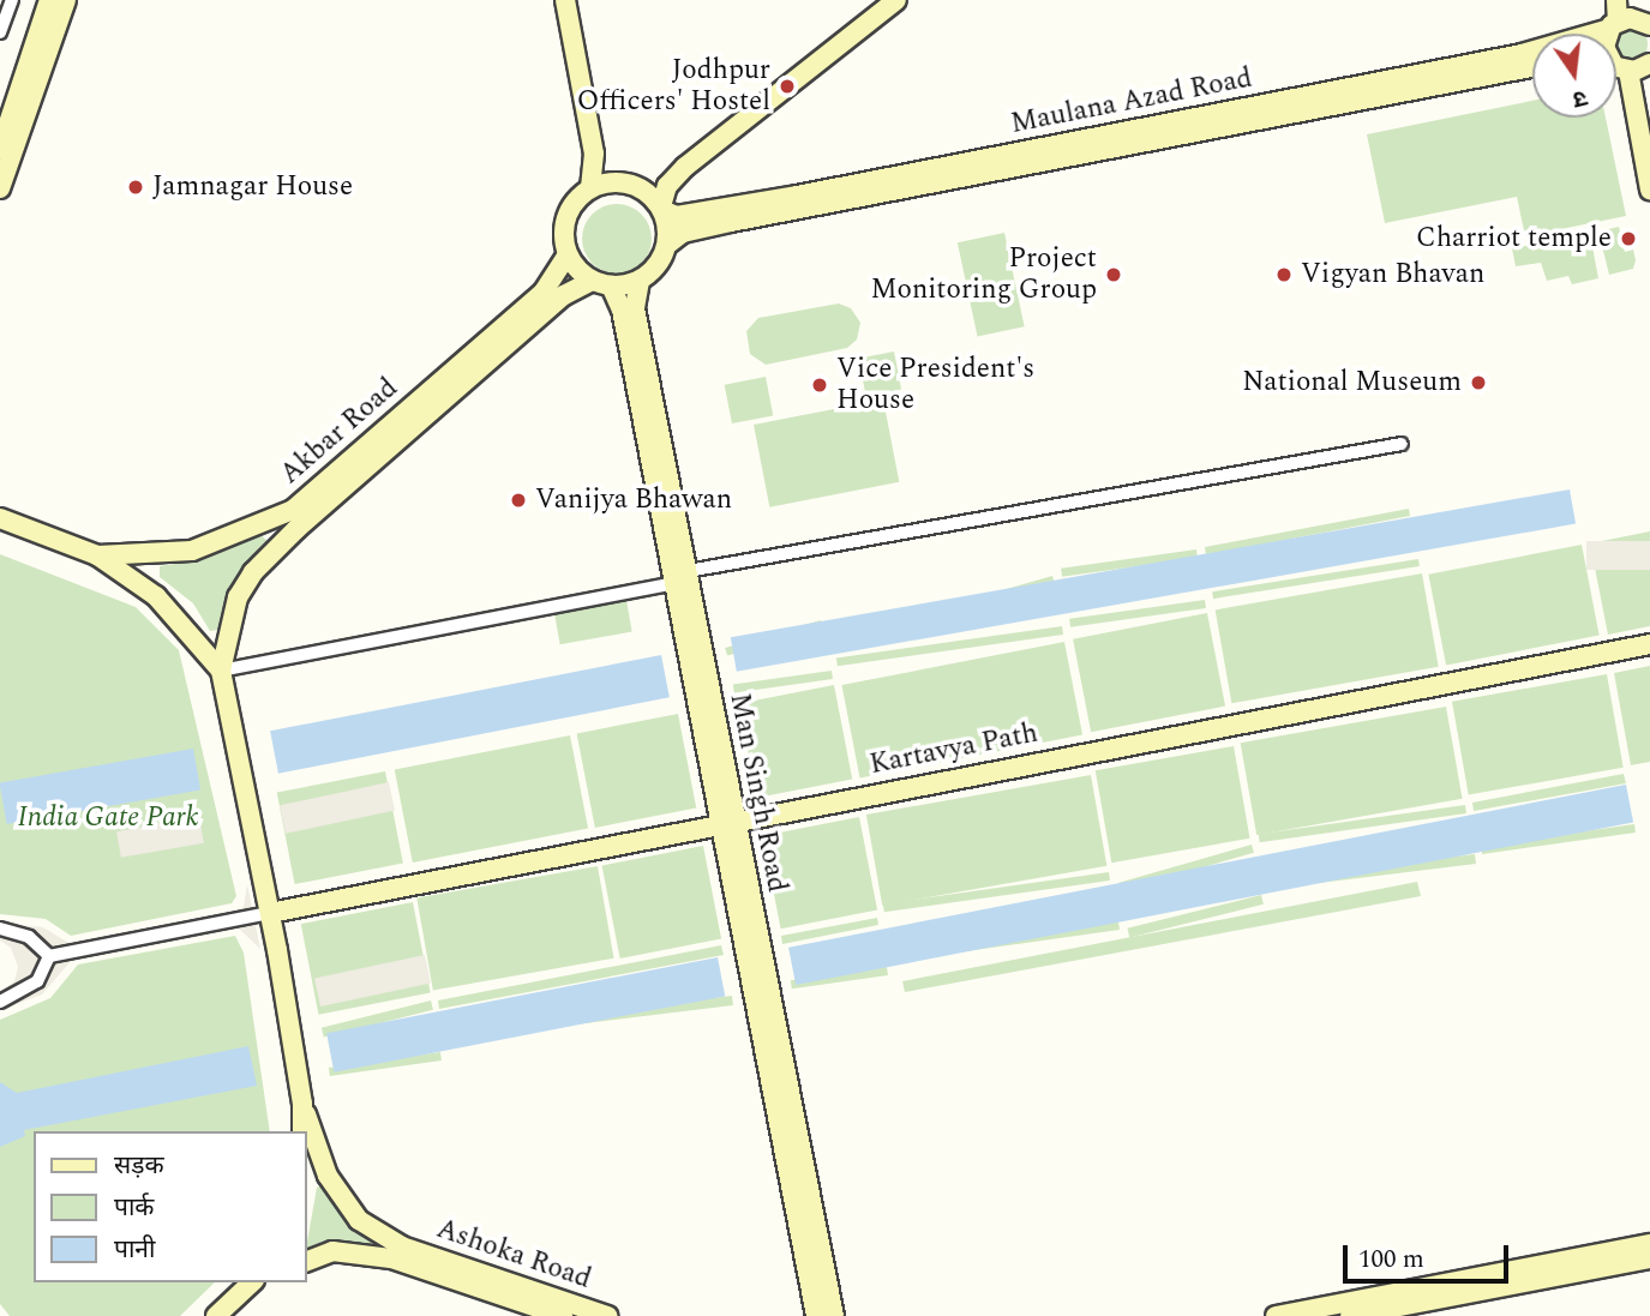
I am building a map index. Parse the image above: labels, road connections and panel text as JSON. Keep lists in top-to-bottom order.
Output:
{
  "streets": {
    "main road": [
      "Maulana Azad Road",
      "Akbar Road",
      "Kartavya Path",
      "Man Singh Road",
      "Ashoka Road"
    ]
  },
  "crossings": [
    ["Maulana Azad Road", "Akbar Road"],
    ["Maulana Azad Road", "Man Singh Road"],
    ["Akbar Road", "Man Singh Road"],
    ["Kartavya Path", "Man Singh Road"]
  ],
  "parks": ["India Gate Park"],
  "places": [
    "Jodhpur Officers' Hostel",
    "Jamnagar House",
    "Charriot temple",
    "Project Monitoring Group",
    "Vigyan Bhavan",
    "National Museum",
    "Vice President's House",
    "Vanijya Bhawan"
  ],
  "legend": ["सड़क", "पार्क", "पानी"],
  "scale_bar": "100 m",
  "north": "bottom"
}
